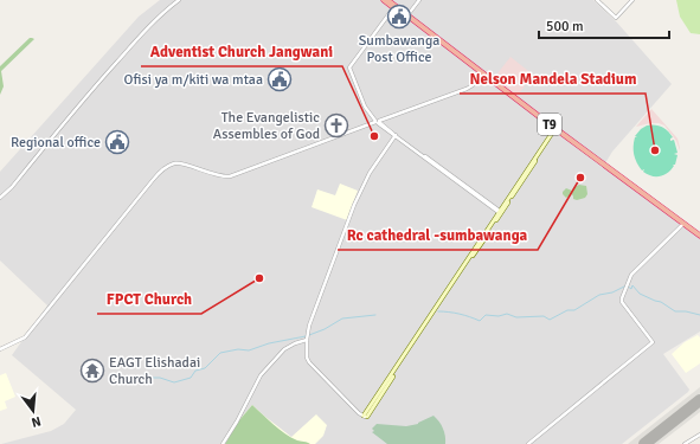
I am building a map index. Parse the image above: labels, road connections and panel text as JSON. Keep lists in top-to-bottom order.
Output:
{
  "streets": {
    "highway": ["T9"]
  },
  "places": {
    "public building": ["Sumbawanga Post Office", "Ofisi ya m/kiti wa mtaa", "Regional office"],
    "church": ["The Evangelistic Assembles of God"],
    "other": [
      "Adventist Church Jangwani",
      "Nelson Mandela Stadium",
      "Rc cathedral -sumbawanga",
      "FPCT Church"
    ],
    "temple": ["EAGT Elishadai Church"]
  },
  "scale_bar": "500 m",
  "north": "bottom"
}
